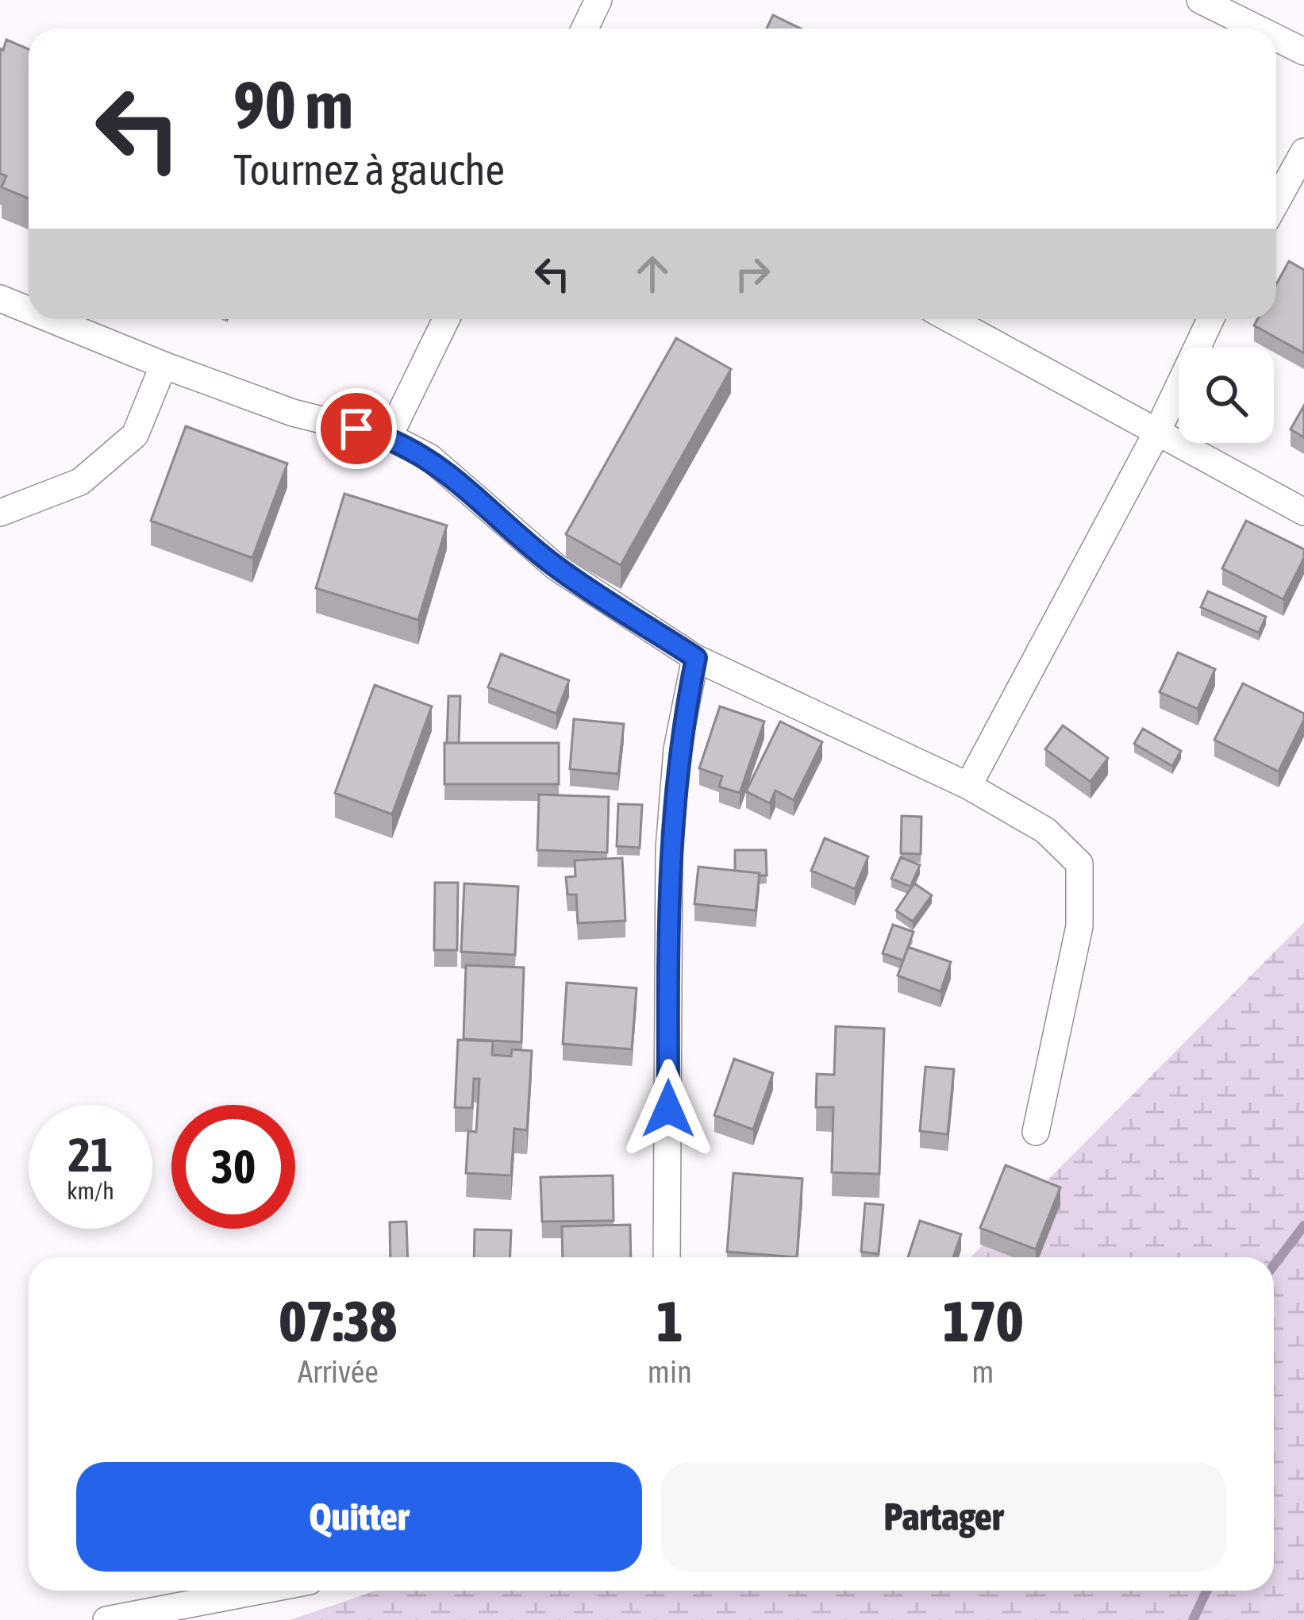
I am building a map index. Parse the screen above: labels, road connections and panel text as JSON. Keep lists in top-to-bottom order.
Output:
{
  "page": {
    "turn": ["90 m", "Tournez à gauche"],
    "speed": "21 km/h",
    "limit": "30",
    "eta": [
      "07:38",
      "Arrivée",
      "1",
      "min",
      "170",
      "m"
    ],
    "buttons": ["Quitter", "Partager"]
  }
}
